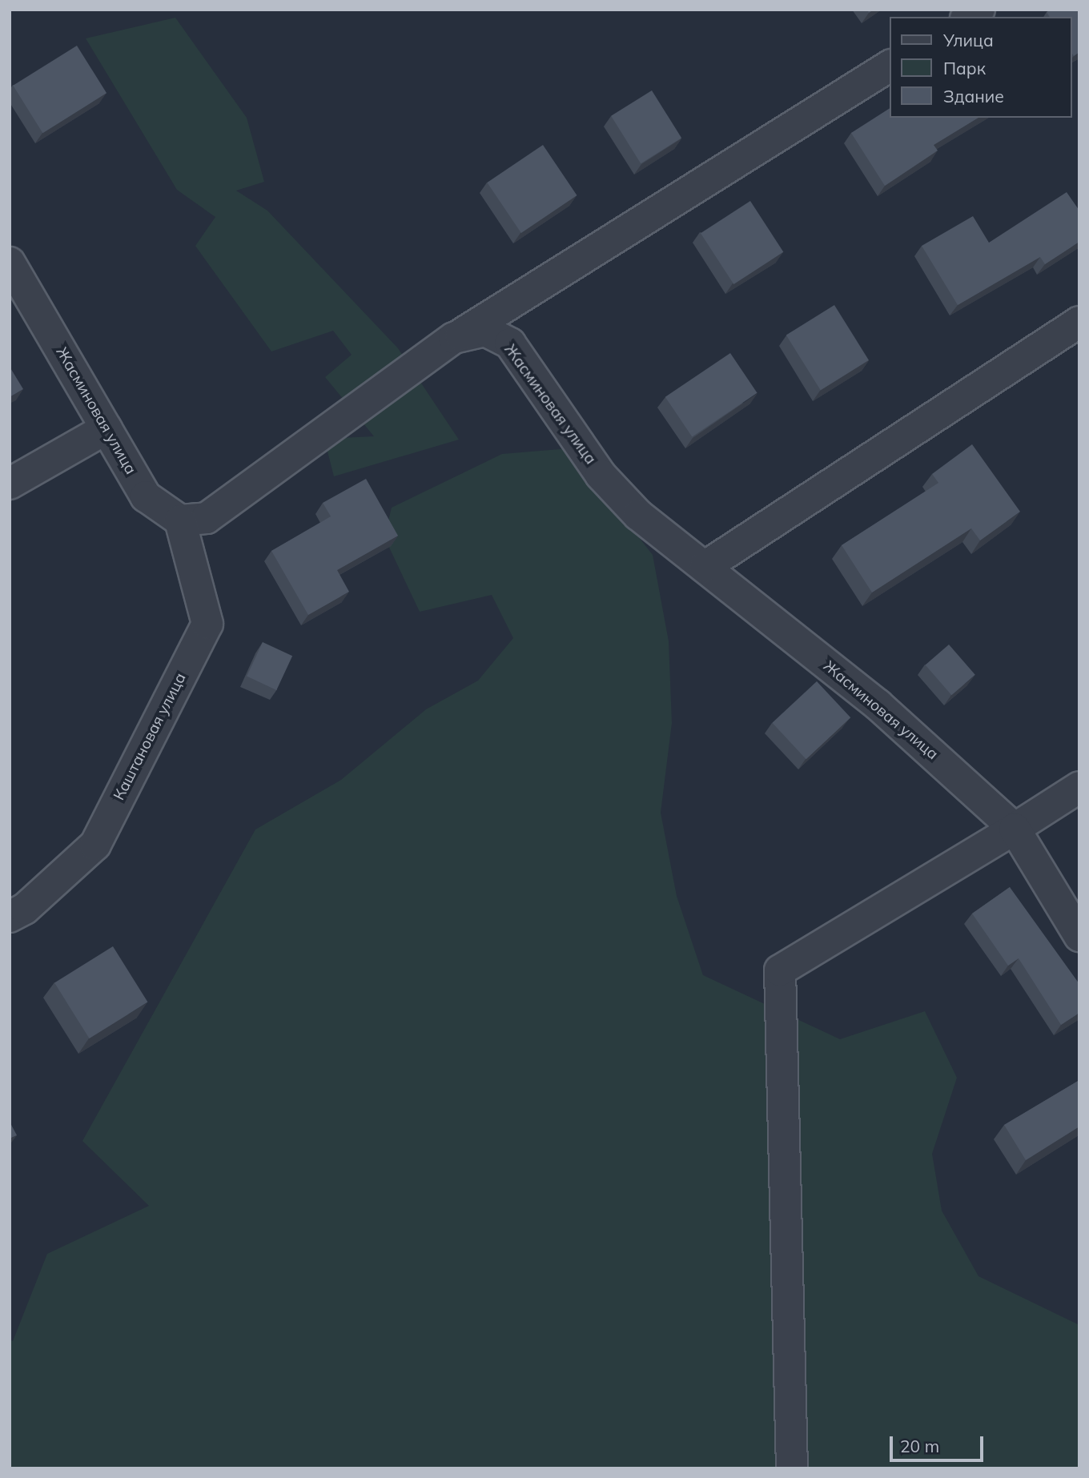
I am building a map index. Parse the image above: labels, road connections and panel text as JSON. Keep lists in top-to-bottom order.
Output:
{
  "streets": {
    "street": ["Жасминовая улица", "Каштановая улица"]
  },
  "crossings": [
    ["Жасминовая улица", "Каштановая улица"]
  ],
  "legend": ["Улица", "Парк", "Здание"],
  "scale_bar": "20 m"
}
